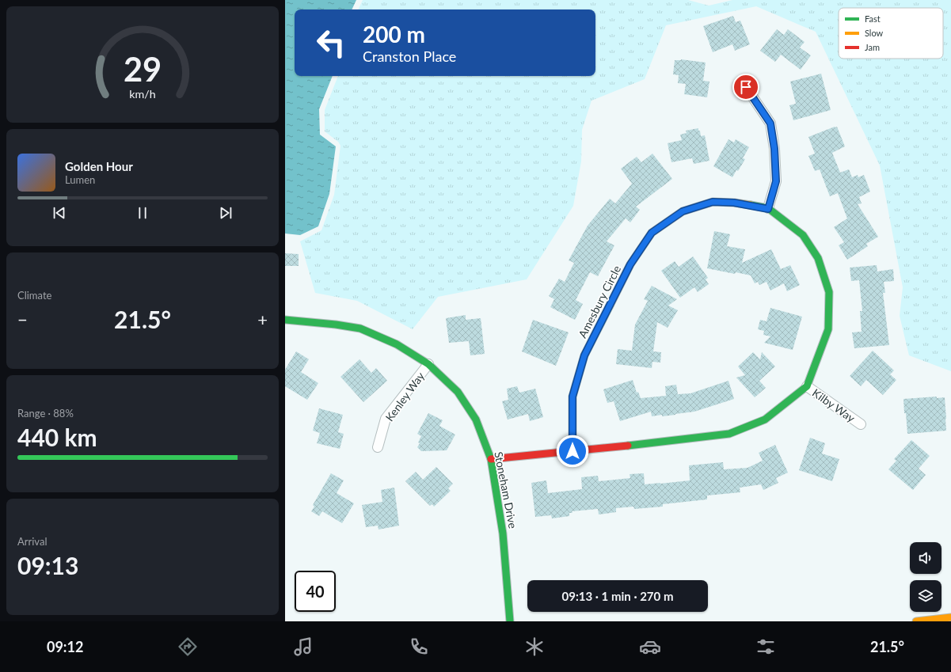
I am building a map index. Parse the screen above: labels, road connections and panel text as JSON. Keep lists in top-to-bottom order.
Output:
{
  "streets": {
    "street": [
      "Amesbury Circle",
      "Kenley Way",
      "Kilby Way",
      "Stoneham Drive"
    ]
  },
  "crossings": [
    ["Amesbury Circle", "Kilby Way"],
    ["Kenley Way", "Stoneham Drive"]
  ],
  "legend": ["Fast", "Slow", "Jam"],
  "page": {
    "turn": ["200 m", "Cranston Place"],
    "song": ["Golden Hour", "Lumen"],
    "tile": [
      "Climate",
      ["Range · 88%", "440 km"],
      ["Arrival", "09:13"]
    ],
    "heat": ["−", "21.5°", "+"],
    "limit": "40",
    "trip": "09:13 · 1 min · 270 m",
    "tabs": ["09:12", "21.5°"],
    "gauge": ["29", "km/h"]
  }
}
